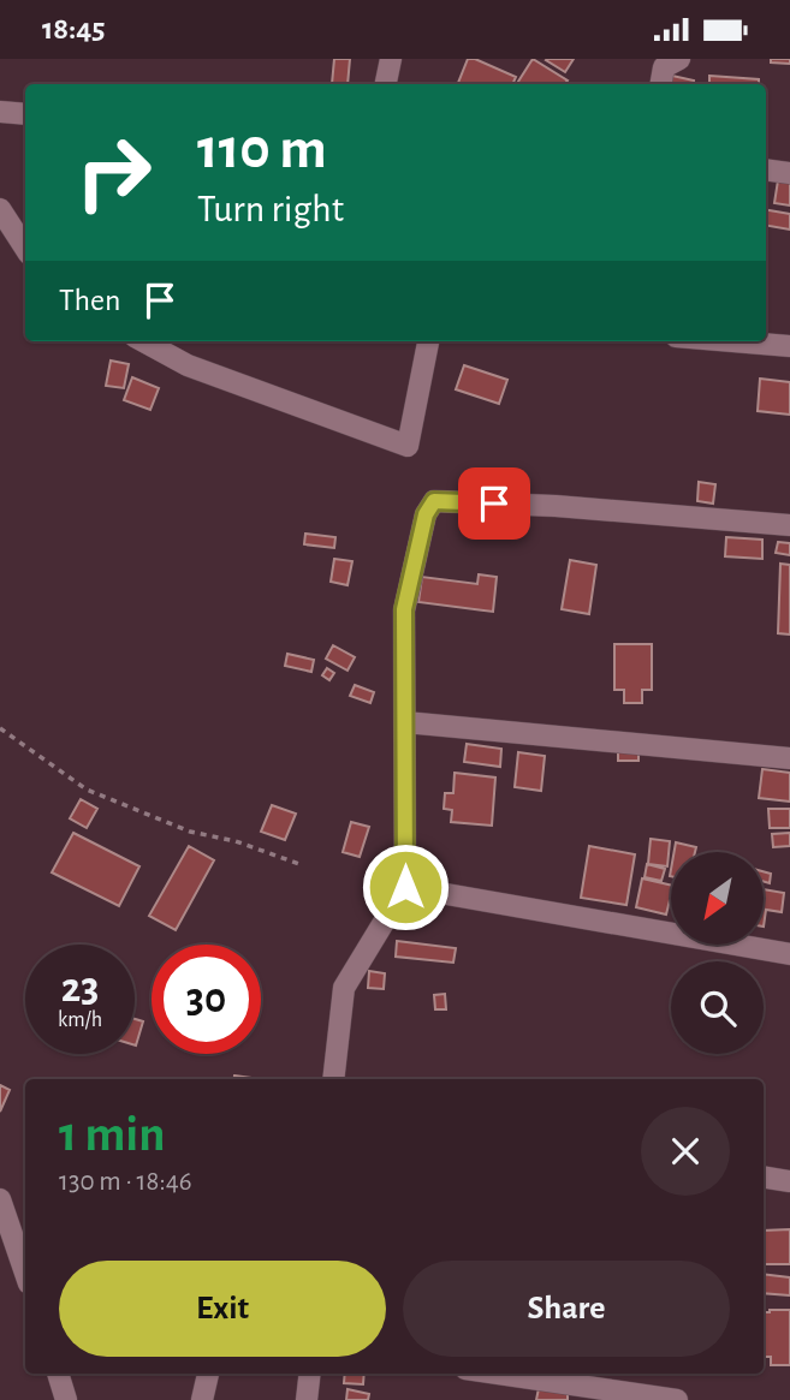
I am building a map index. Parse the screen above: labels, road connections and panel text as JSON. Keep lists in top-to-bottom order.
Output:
{
  "north": "bottom left",
  "page": {
    "status": "18:45",
    "turn": ["110 m", "Turn right"],
    "then": "Then",
    "speed": "23 km/h",
    "limit": "30",
    "heading": ["1 min", "130 m · 18:46"],
    "buttons": ["Exit", "Share"]
  }
}
